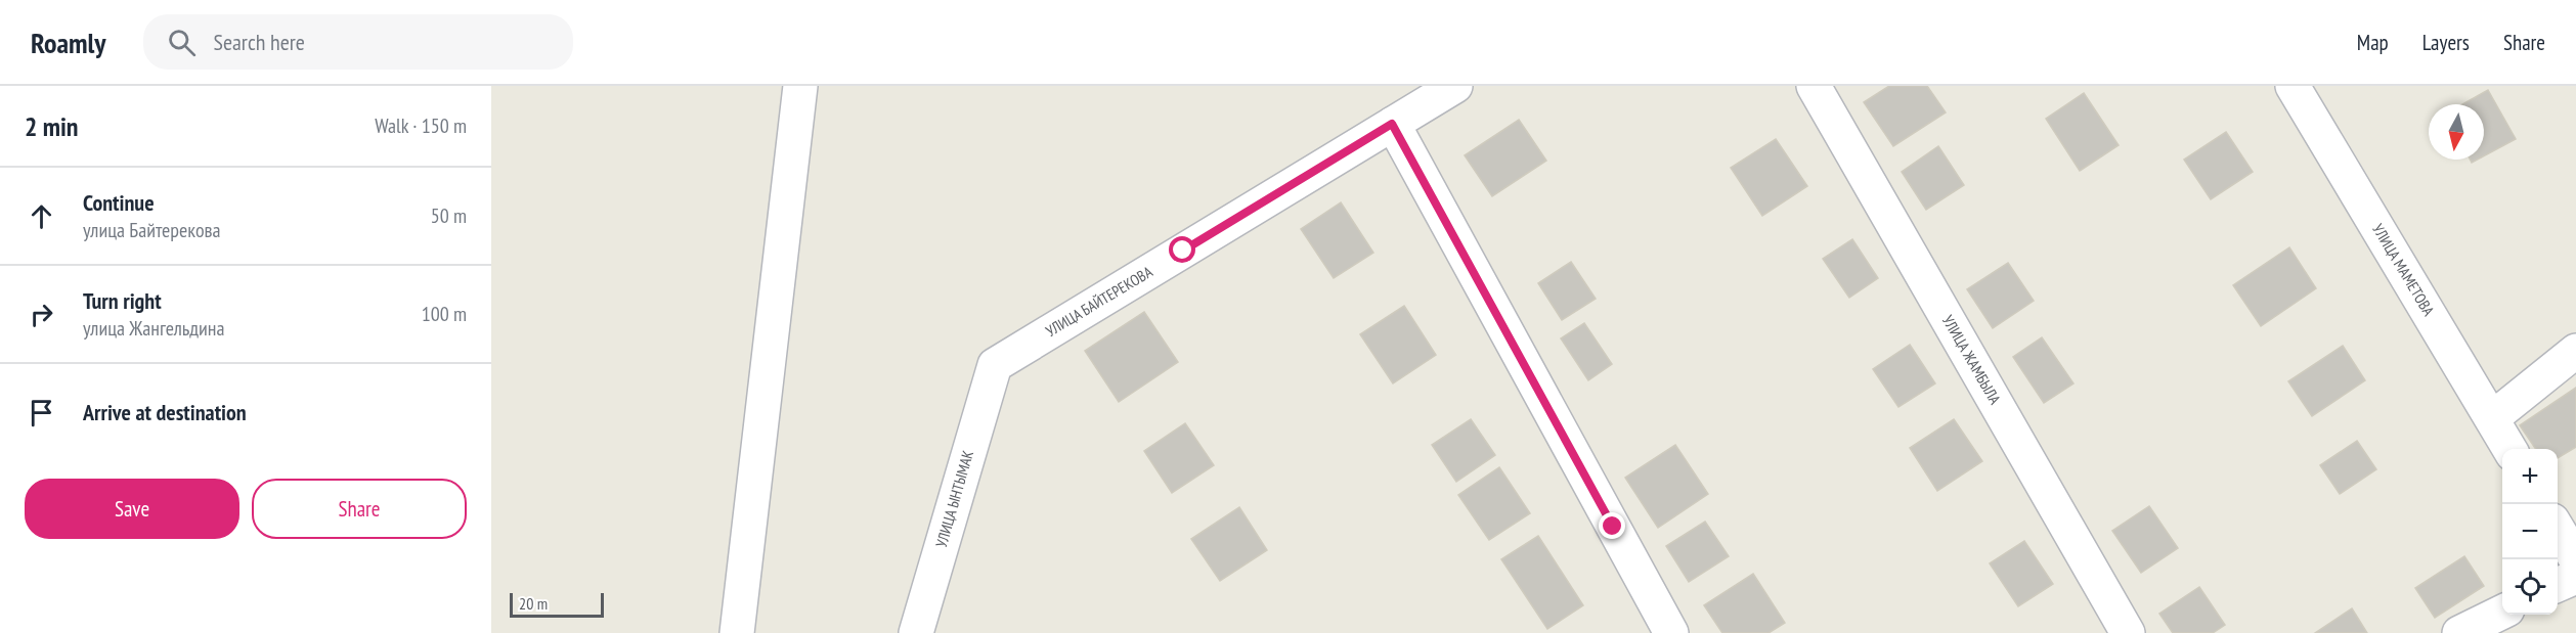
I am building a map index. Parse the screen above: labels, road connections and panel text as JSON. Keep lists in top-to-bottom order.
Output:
{
  "streets": {
    "street": [
      "УЛИЦА МАМЕТОВА",
      "УЛИЦА БАЙТЕРЕКОВА",
      "УЛИЦА ЖАМБЫЛА",
      "УЛИЦА ЫНТЫМАК"
    ]
  },
  "crossings": [
    ["УЛИЦА БАЙТЕРЕКОВА", "УЛИЦА ЫНТЫМАК"]
  ],
  "scale_bar": "20 m",
  "north": "bottom",
  "page": {
    "header": "Roamly",
    "search": "Search here",
    "nav": ["Map", "Layers", "Share"],
    "heading": ["2 min", "Walk · 150 m"],
    "list": [
      ["Continue", "улица Байтерекова", "50 m"],
      ["Turn right", "улица Жангельдина", "100 m"],
      "Arrive at destination"
    ],
    "map_buttons": ["+", "−"],
    "buttons": ["Save", "Share"],
    "scale": "20 m"
  }
}
